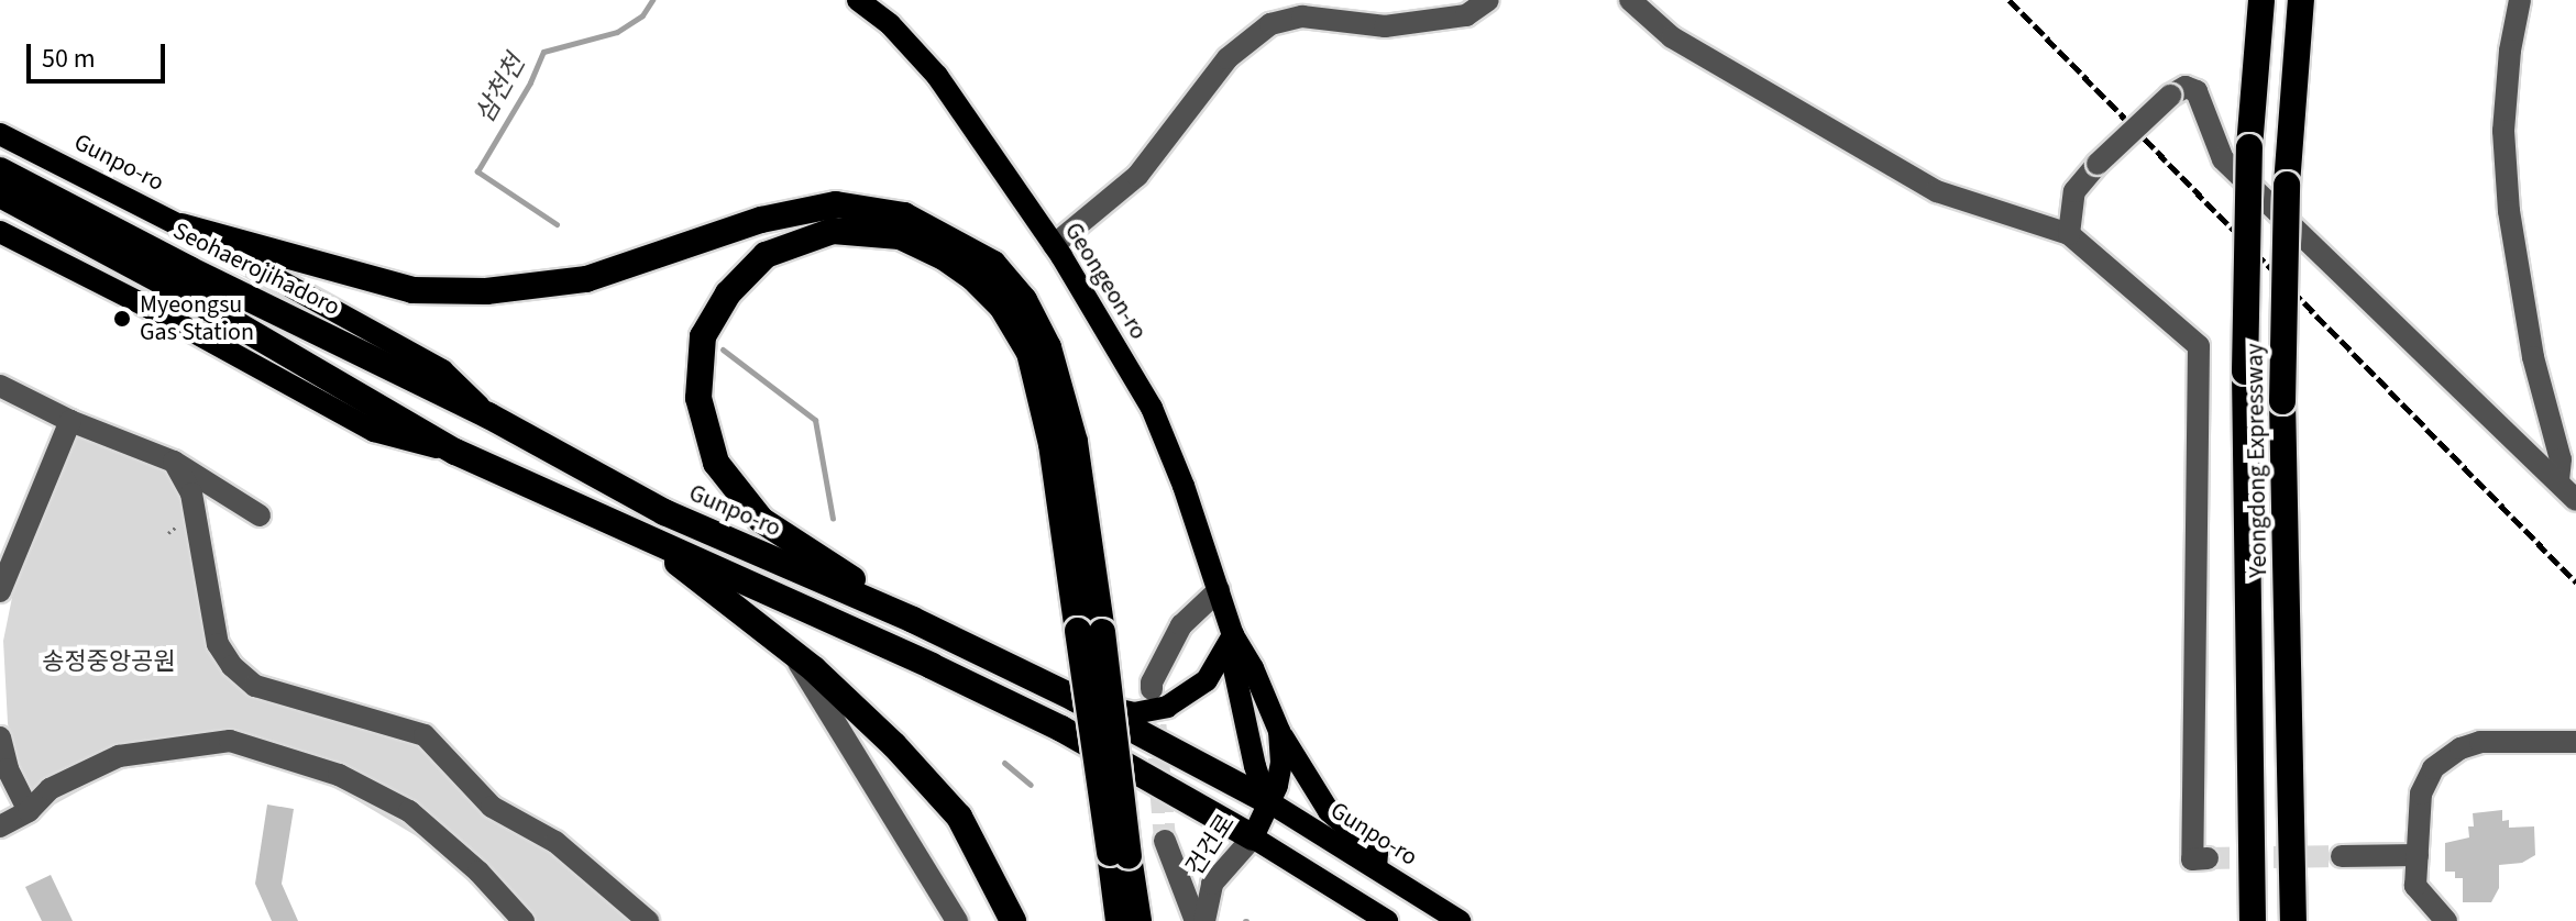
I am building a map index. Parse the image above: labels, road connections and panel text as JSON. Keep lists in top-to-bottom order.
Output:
{
  "streets": {
    "highway": ["Gunpo-ro", "Seohaerojihadoro", "Yeongdong Expressway"],
    "main road": ["Geongeon-ro", "건건로"]
  },
  "crossings": [
    ["Gunpo-ro", "Seohaerojihadoro"],
    ["Gunpo-ro", "Geongeon-ro"],
    ["Gunpo-ro", "건건로"],
    ["Geongeon-ro", "건건로"]
  ],
  "water": ["삼천천"],
  "parks": ["송정중앙공원"],
  "places": ["Myeongsu Gas Station"],
  "scale_bar": "50 m"
}
